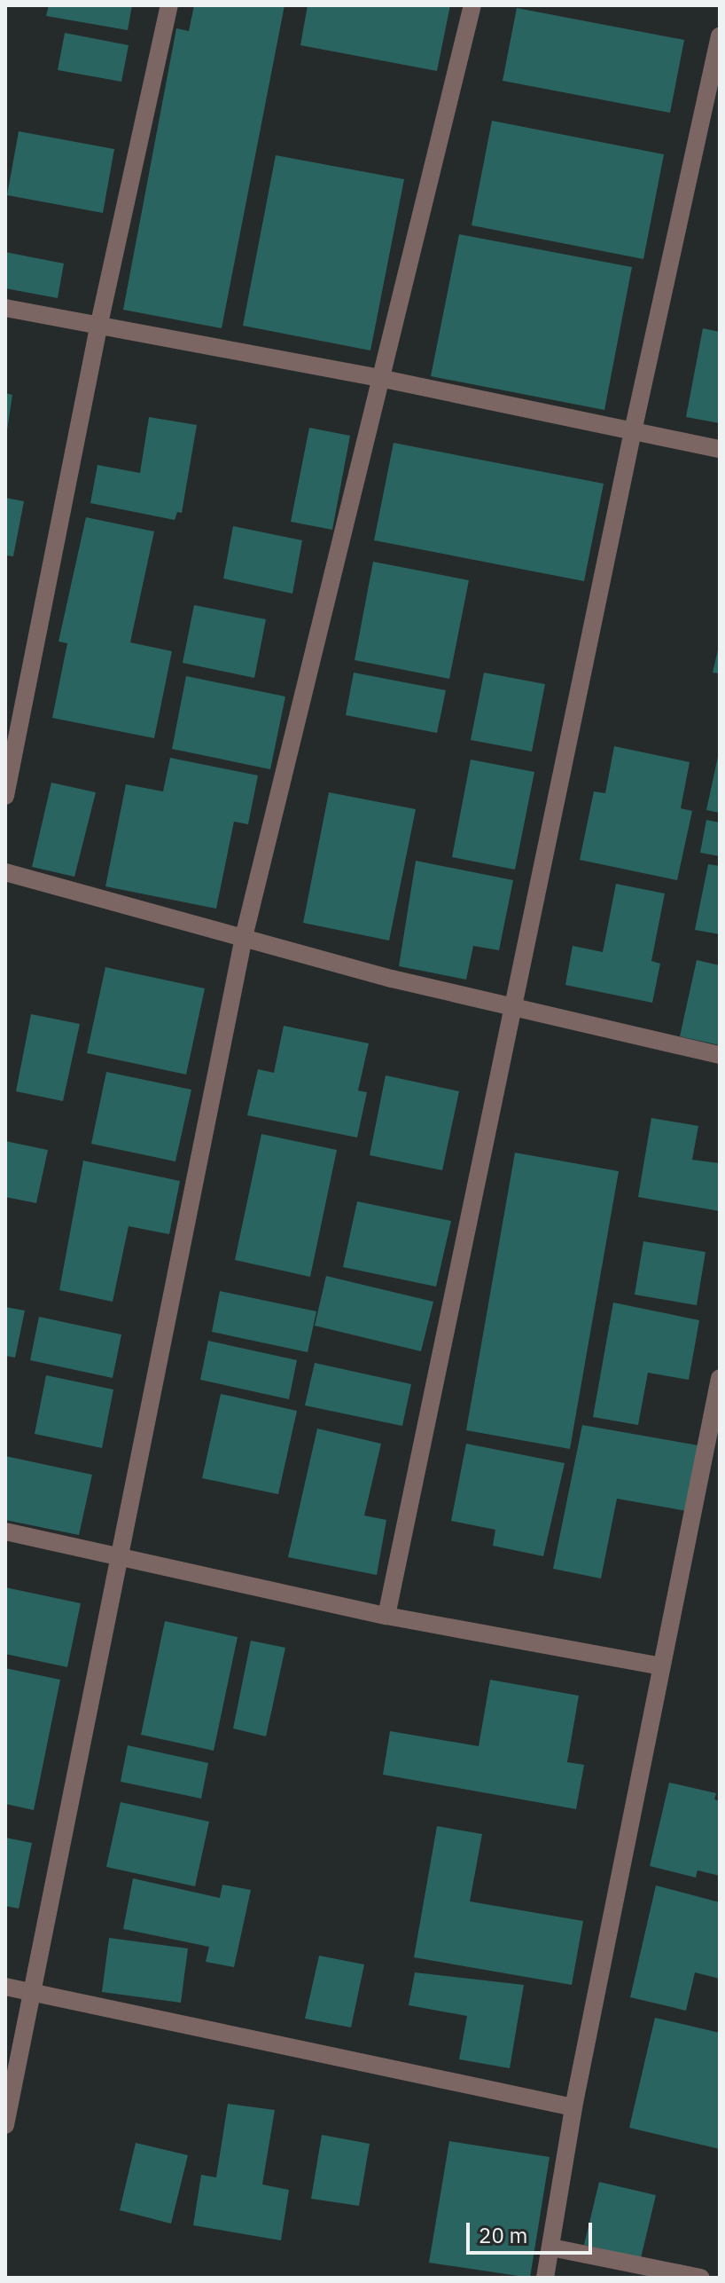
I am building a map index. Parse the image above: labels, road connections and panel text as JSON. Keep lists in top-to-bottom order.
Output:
{
  "scale_bar": "20 m"
}
